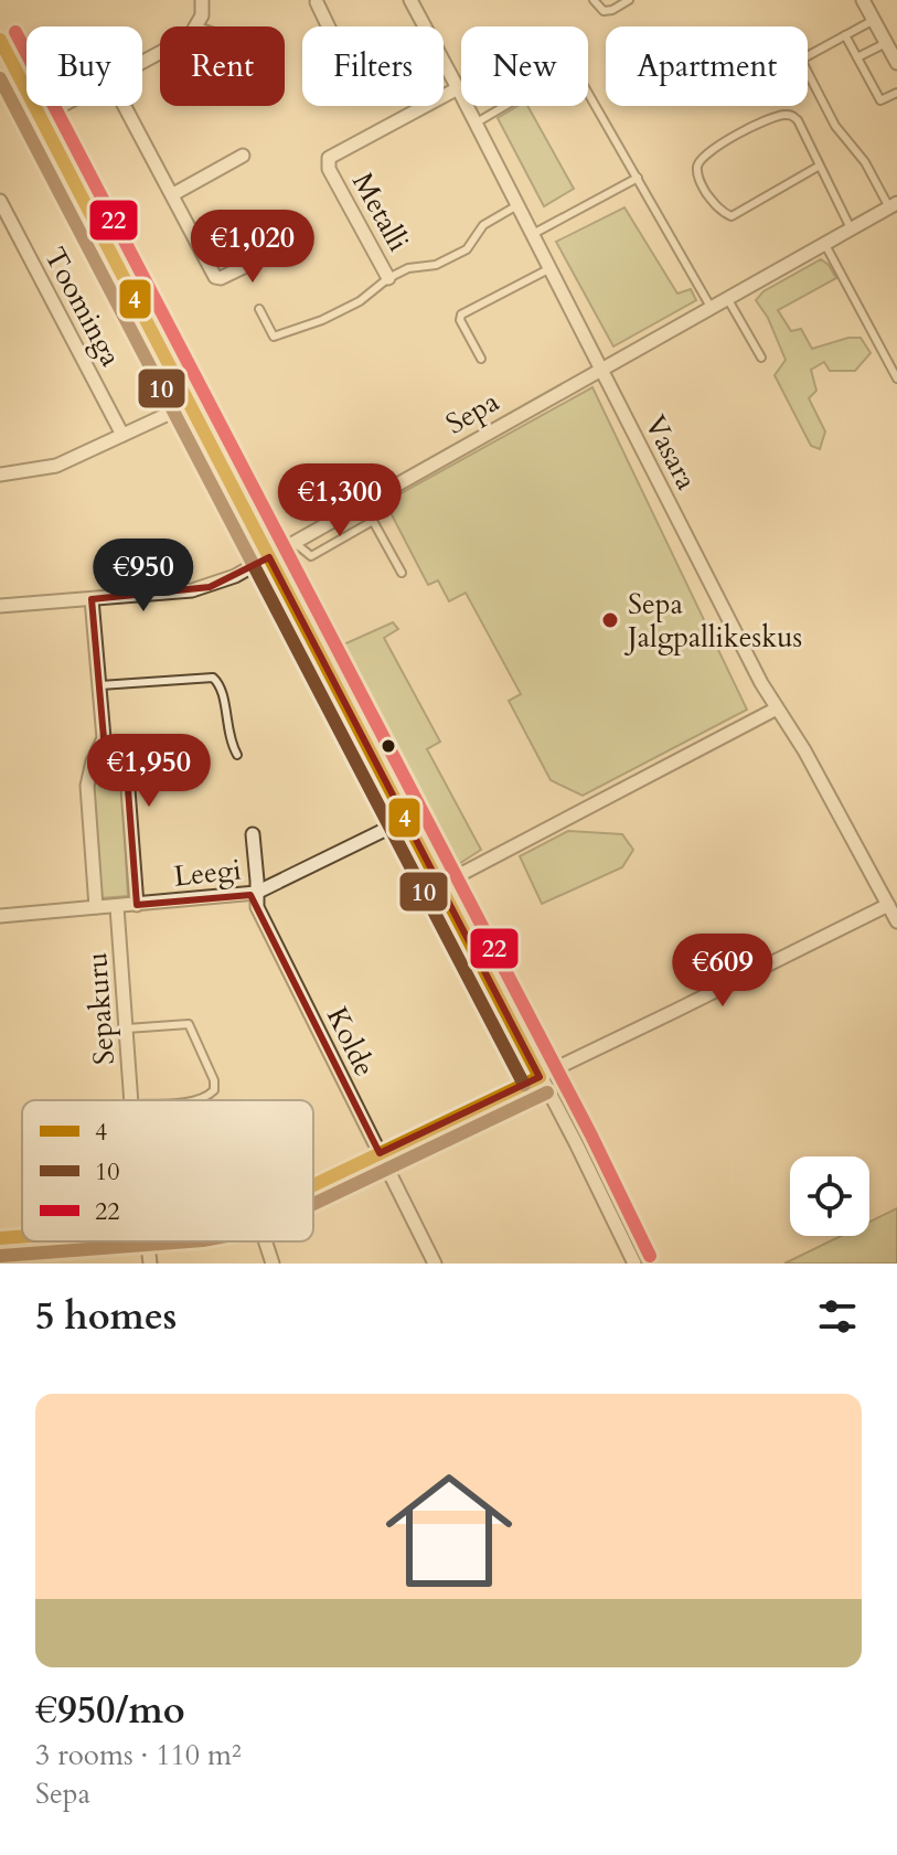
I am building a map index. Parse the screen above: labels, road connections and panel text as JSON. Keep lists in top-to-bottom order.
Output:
{
  "streets": {
    "street": [
      "Metalli",
      "Toominga",
      "Sepa",
      "Vasara",
      "Leegi",
      "Sepakuru",
      "Kolde"
    ]
  },
  "crossings": [
    ["Metalli", "Vasara"],
    ["Sepa", "Vasara"],
    ["Leegi", "Sepakuru"],
    ["Leegi", "Kolde"]
  ],
  "places": ["Sepa Jalgpallikeskus"],
  "lines": ["transit line 22", "transit line 4", "transit line 10"],
  "legend": ["4", "10", "22"],
  "page": {
    "chip": [
      "Buy",
      "Rent",
      "Filters",
      "New",
      "Apartment"
    ],
    "price": [
      "€1,020",
      "€1,300",
      "€950",
      "€1,950",
      "€609"
    ],
    "heading": "5 homes",
    "list": [
      {
        "name": "€950/mo",
        "note": "3 rooms · 110 m² · Sepa"
      }
    ]
  }
}
